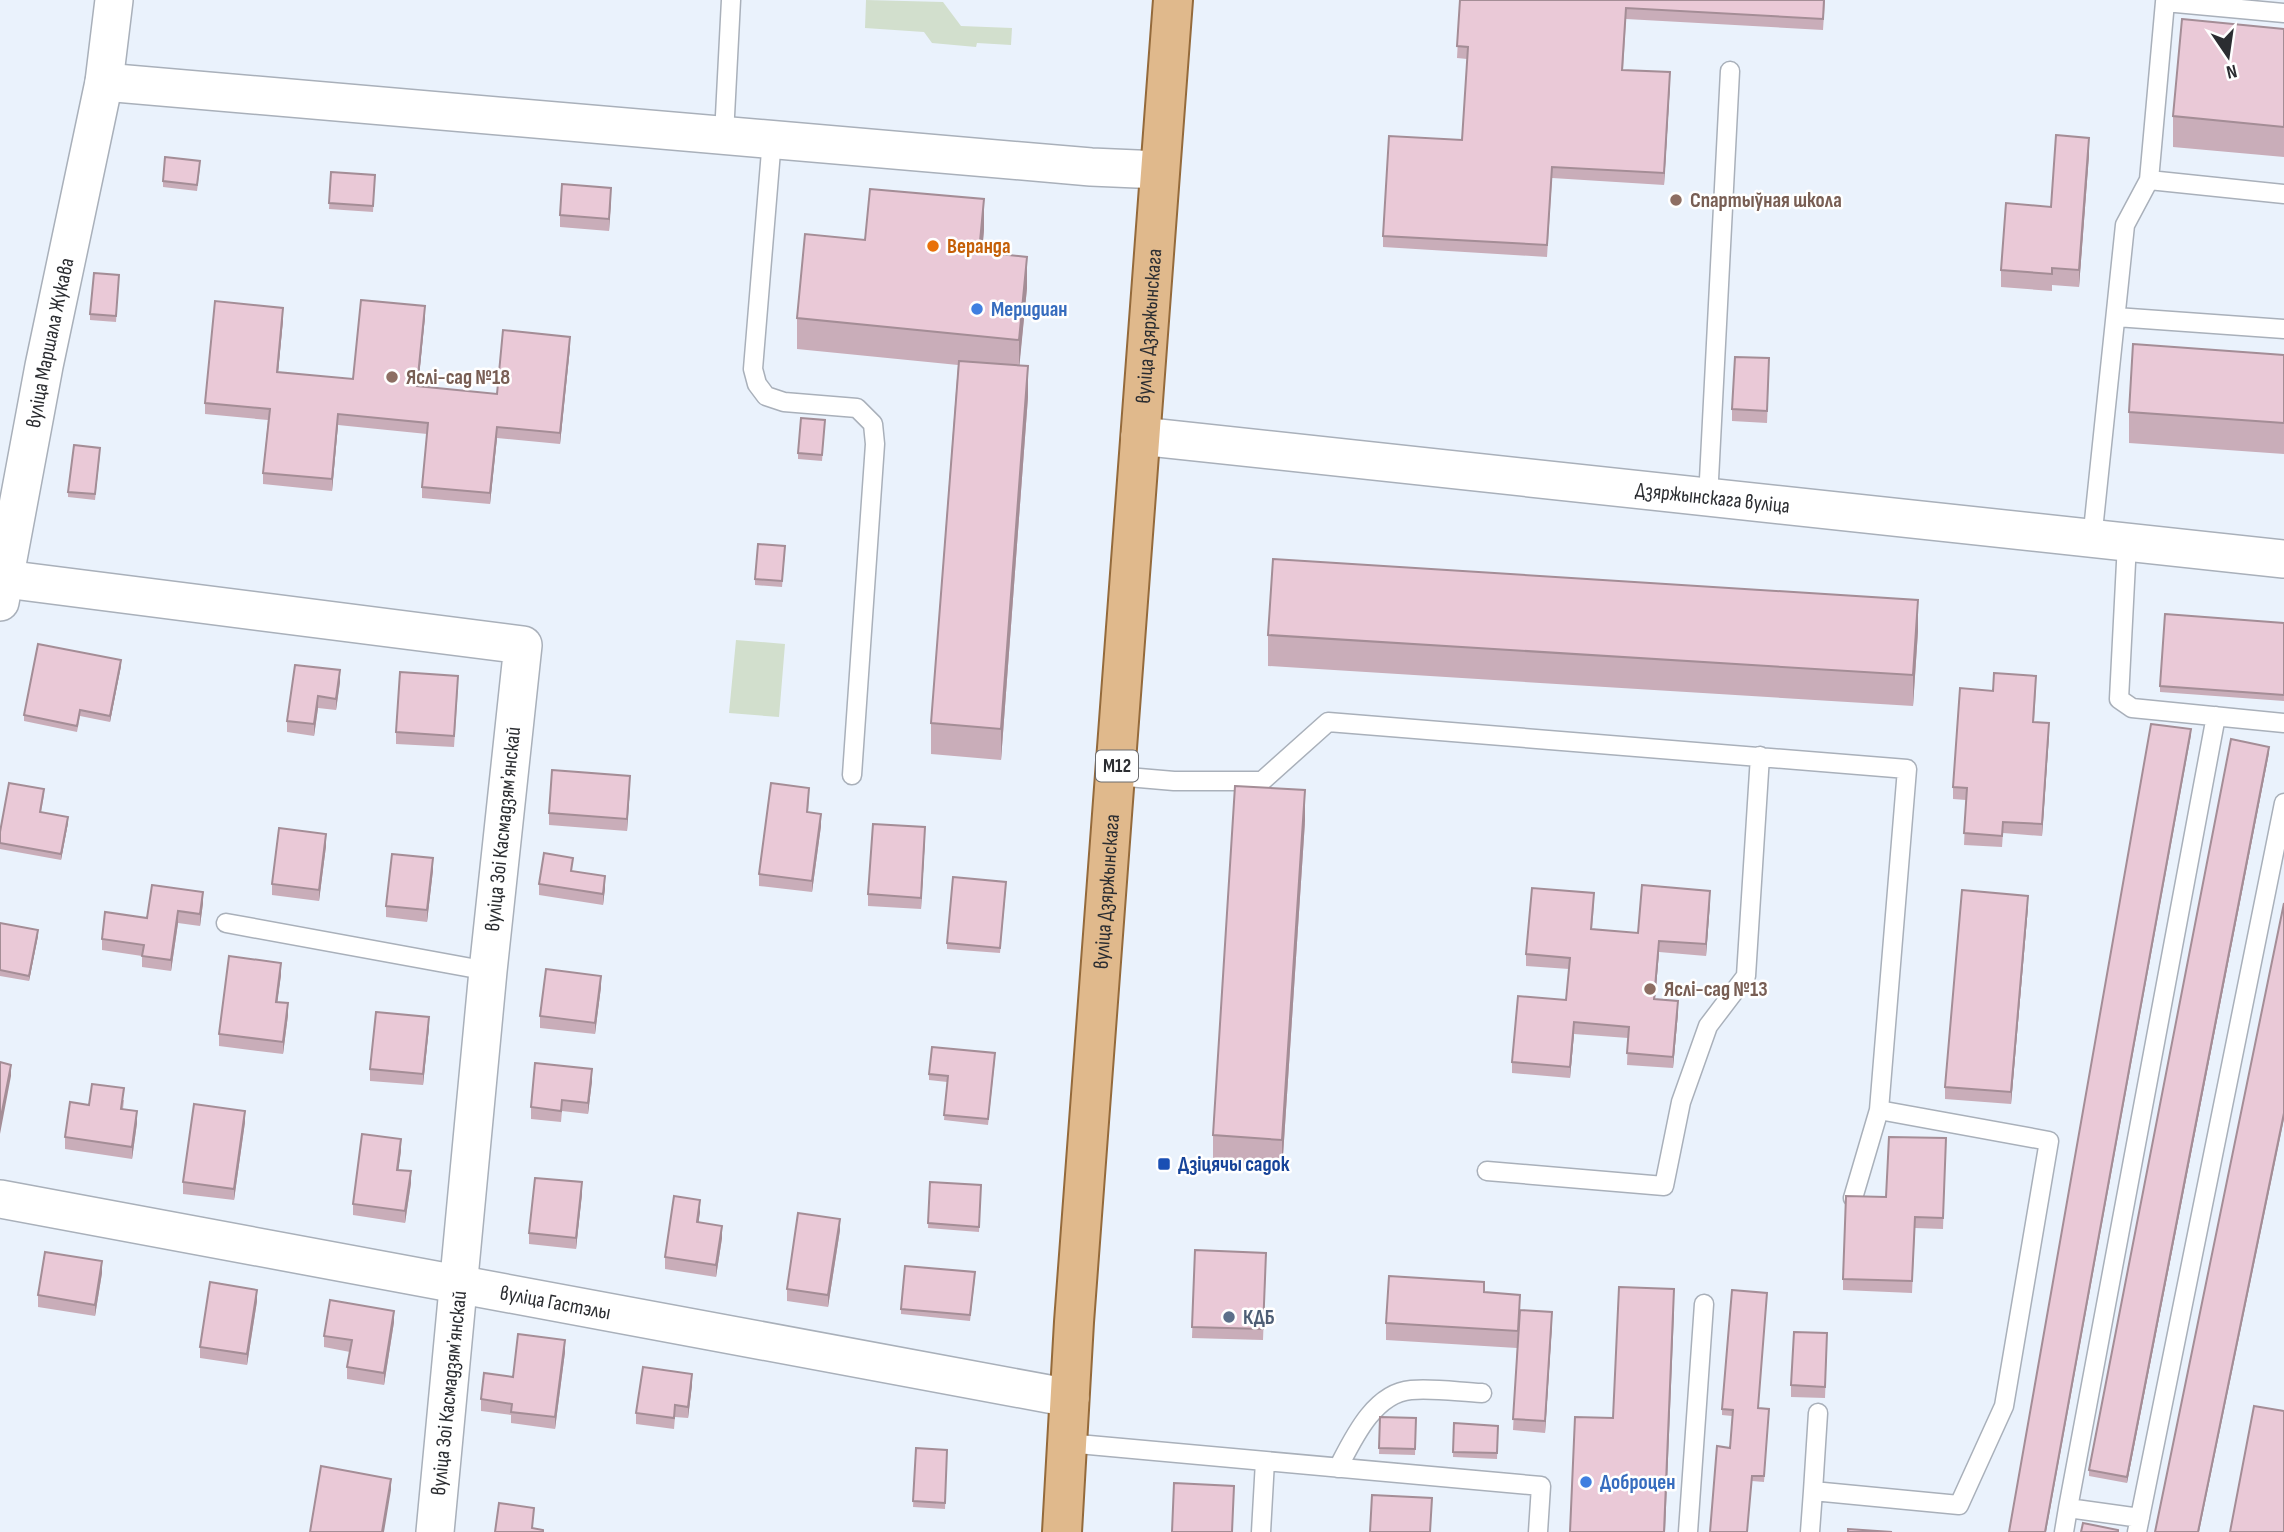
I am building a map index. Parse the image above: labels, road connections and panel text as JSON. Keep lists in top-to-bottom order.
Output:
{
  "streets": {
    "main road": ["вуліца Дзяржынскага", "М12"],
    "street": [
      "вуліца Маршала Жукава",
      "Дзяржынскага вуліца",
      "вуліца Зоі Касмадзямʼянскай",
      "вуліца Гастэлы"
    ]
  },
  "crossings": [
    ["вуліца Дзяржынскага", "Дзяржынскага вуліца"],
    ["вуліца Дзяржынскага", "вуліца Гастэлы"],
    ["вуліца Маршала Жукава", "вуліца Зоі Касмадзямʼянскай"],
    ["вуліца Зоі Касмадзямʼянскай", "вуліца Гастэлы"]
  ],
  "places": {
    "other": [
      "Спартыўная школа",
      "Веранда",
      "Меридиан",
      "Яслі-сад №18",
      "Яслі-сад №13",
      "КДБ",
      "Доброцен"
    ],
    "transit": ["Дзіцячы садок"]
  },
  "north": "bottom"
}
